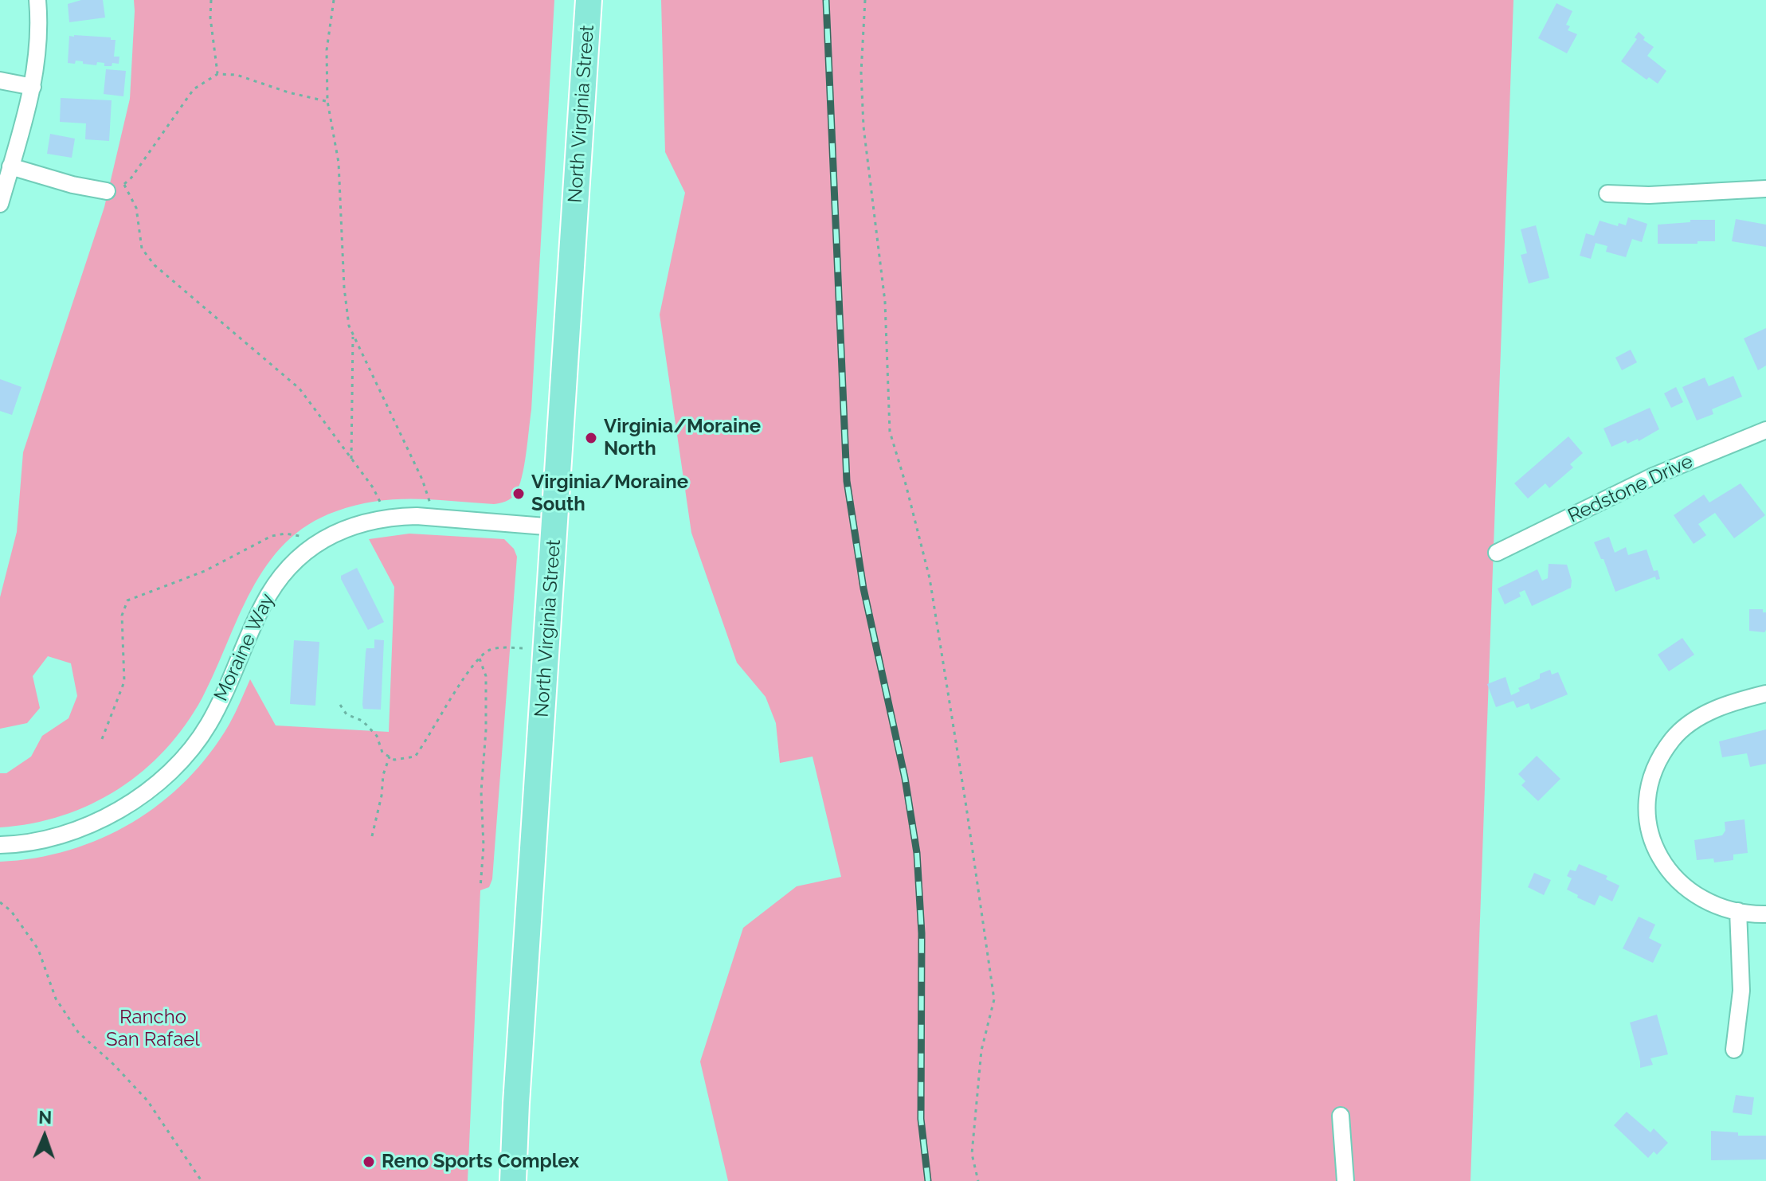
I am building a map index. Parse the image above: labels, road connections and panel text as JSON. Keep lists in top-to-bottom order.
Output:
{
  "streets": {
    "main road": ["North Virginia Street"],
    "street": ["Redstone Drive", "Moraine Way"]
  },
  "crossings": [
    ["North Virginia Street", "Moraine Way"]
  ],
  "parks": ["Rancho San Rafael"],
  "places": ["Virginia/Moraine North", "Virginia/Moraine South", "Reno Sports Complex"],
  "north": "top"
}
